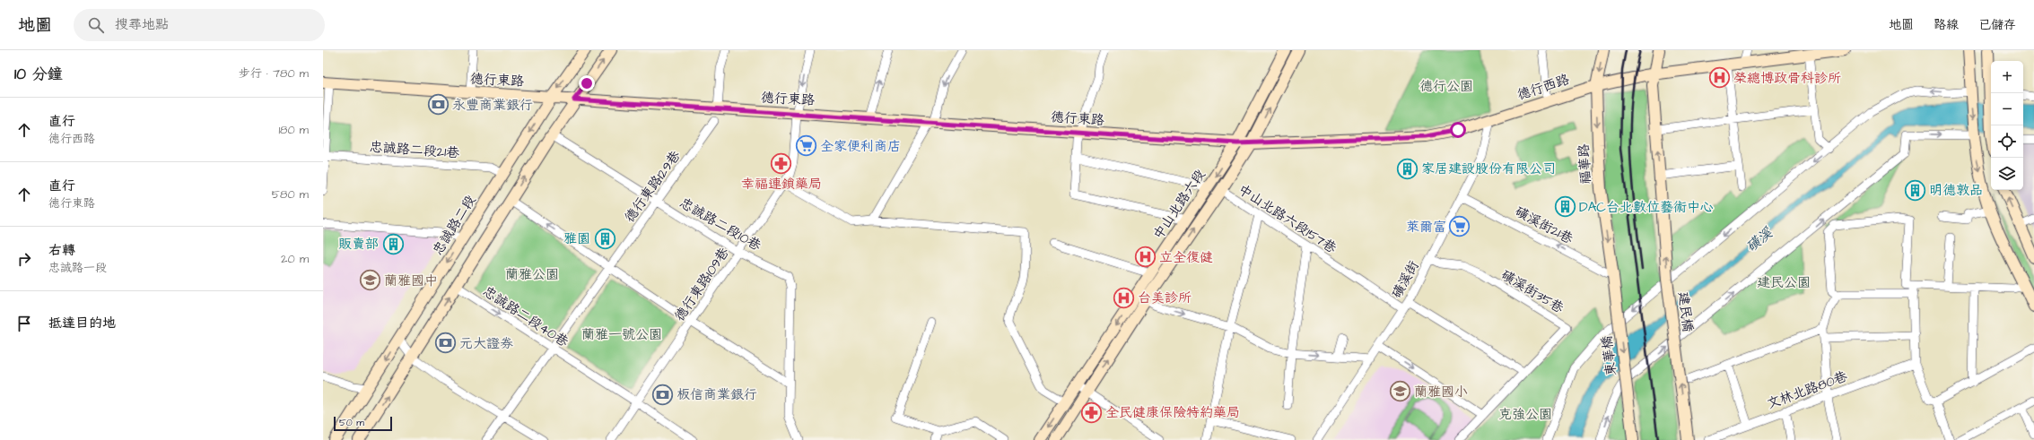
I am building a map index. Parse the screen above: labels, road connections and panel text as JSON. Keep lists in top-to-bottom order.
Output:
{
  "streets": {
    "street": [
      "德行東路",
      "德行西路",
      "忠誠路二段21巷",
      "福華路",
      "德行東路129巷",
      "中山北路六段",
      "中山北路六段157巷",
      "忠誠路二段10巷",
      "忠誠路二段",
      "磺溪街21巷",
      "磺溪街",
      "德行東路109巷",
      "磺溪街35巷",
      "建民橋",
      "忠誠路二段40巷",
      "東華橋",
      "文林北路80巷"
    ]
  },
  "crossings": [
    ["德行東路", "德行西路"],
    ["德行東路", "中山北路六段"],
    ["德行東路", "忠誠路二段"],
    ["德行東路", "德行東路109巷"],
    ["德行西路", "福華路"],
    ["德行西路", "中山北路六段"],
    ["德行西路", "磺溪街"],
    ["忠誠路二段21巷", "忠誠路二段"],
    ["福華路", "磺溪街21巷"],
    ["福華路", "東華橋"],
    ["德行東路129巷", "忠誠路二段10巷"],
    ["德行東路129巷", "忠誠路二段40巷"],
    ["中山北路六段", "中山北路六段157巷"],
    ["中山北路六段157巷", "磺溪街"],
    ["忠誠路二段10巷", "德行東路109巷"],
    ["磺溪街21巷", "磺溪街"],
    ["磺溪街21巷", "東華橋"],
    ["磺溪街", "磺溪街35巷"],
    ["德行東路109巷", "忠誠路二段40巷"]
  ],
  "one_way": ["磺溪街21巷", "忠誠路二段40巷", "東華橋"],
  "water": ["磺溪"],
  "parks": [
    "德行公園",
    "蘭雅公園",
    "建民公園",
    "蘭雅一號公園",
    "克強公園"
  ],
  "places": {
    "hospital": ["榮總博政骨科診所", "立全復健", "台美診所"],
    "bank": ["永豐商業銀行", "元大證券", "板信商業銀行"],
    "supermarket": ["全家便利商店", "萊爾富"],
    "pharmacy": ["幸福連鎖藥局", "全民健康保險特約藥局"],
    "building": [
      "家居建設股份有限公司",
      "明德敦品",
      "DAC台北數位藝術中心",
      "雅園",
      "販賣部"
    ],
    "school or university": ["蘭雅國中", "蘭雅國小"]
  },
  "scale_bar": "50 m",
  "page": {
    "header": "地圖",
    "search": "搜尋地點",
    "nav": ["地圖", "路線", "已儲存"],
    "heading": ["10 分鐘", "步行 · 780 m"],
    "map_buttons": ["+", "−"],
    "list": [
      ["直行", "德行西路", "180 m"],
      ["直行", "德行東路", "580 m"],
      ["右轉", "忠誠路一段", "20 m"],
      "抵達目的地"
    ],
    "scale": "50 m"
  }
}
